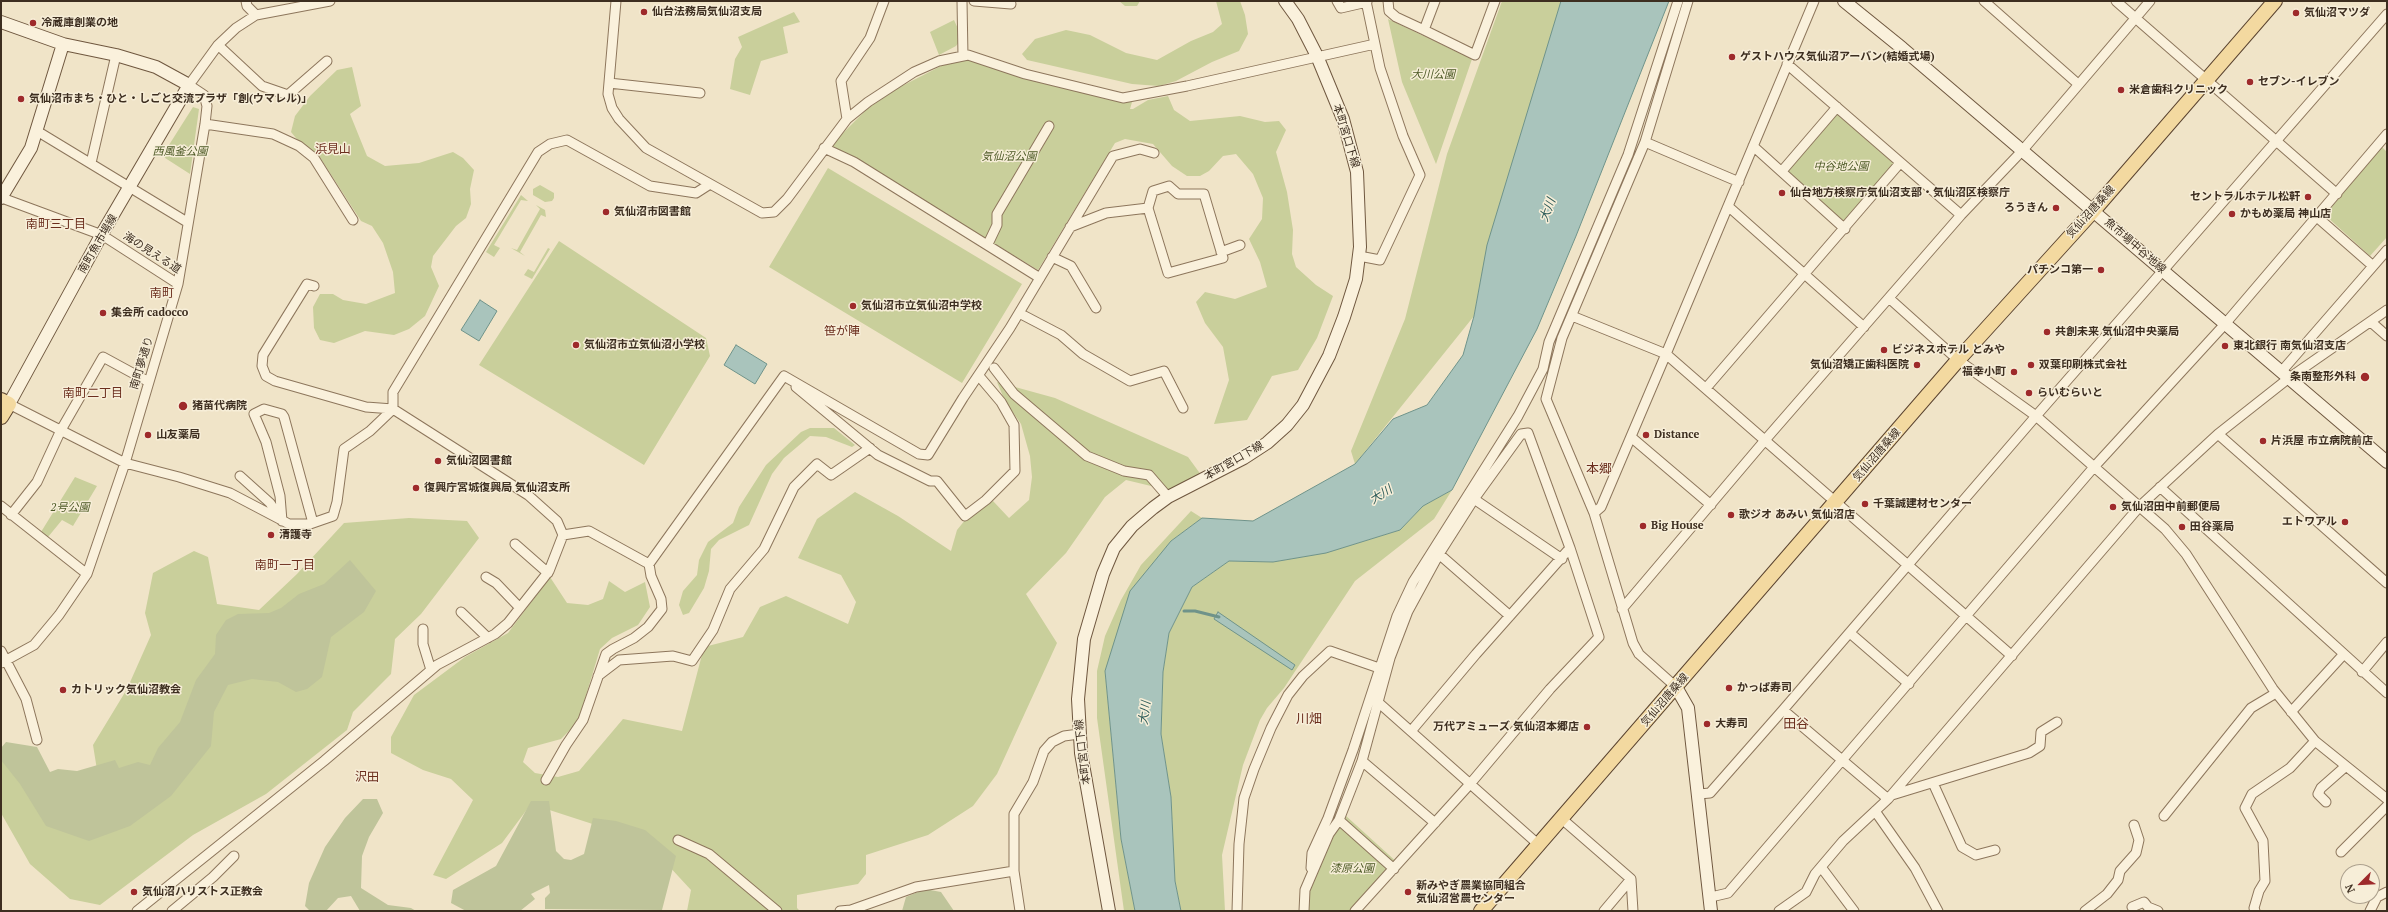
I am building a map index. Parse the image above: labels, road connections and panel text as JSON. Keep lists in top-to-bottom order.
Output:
{
  "streets": {
    "main road": ["気仙沼唐桑線"],
    "street": [
      "本町宮口下線",
      "南町魚市場線",
      "魚市場中谷地線",
      "海の見える道",
      "南町夢通り"
    ]
  },
  "crossings": [
    ["気仙沼唐桑線", "魚市場中谷地線"],
    ["南町魚市場線", "海の見える道"],
    ["南町魚市場線", "南町夢通り"],
    ["海の見える道", "南町夢通り"]
  ],
  "districts": [
    "浜見山",
    "南町三丁目",
    "南町",
    "笹が陣",
    "南町二丁目",
    "本郷",
    "南町一丁目",
    "川畑",
    "田谷",
    "沢田"
  ],
  "water": ["大川"],
  "parks": [
    "大川公園",
    "西風釜公園",
    "気仙沼公園",
    "中谷地公園",
    "2号公園",
    "漆原公園"
  ],
  "places": [
    "仙台法務局気仙沼支局",
    "気仙沼マツダ",
    "冷蔵庫創業の地",
    "ゲストハウス気仙沼アーバン(結婚式場)",
    "セブン-イレブン",
    "米倉歯科クリニック",
    "気仙沼市まち・ひと・しごと交流プラザ「創(ウマレル)」",
    "仙台地方検察庁気仙沼支部・気仙沼区検察庁",
    "セントラルホテル松軒",
    "ろうきん",
    "気仙沼市図書館",
    "かもめ薬局 神山店",
    "パチンコ第一",
    "気仙沼市立気仙沼中学校",
    "集会所 cadocco",
    "共創未来 気仙沼中央薬局",
    "気仙沼市立気仙沼小学校",
    "東北銀行 南気仙沼支店",
    "ビジネスホテル とみや",
    "気仙沼矯正歯科医院",
    "双葉印刷株式会社",
    "福幸小町",
    "条南整形外科",
    "らいむらいと",
    "猪苗代病院",
    "山友薬局",
    "Distance",
    "片浜屋 市立病院前店",
    "気仙沼図書館",
    "復興庁宮城復興局 気仙沼支所",
    "千葉誠建材センター",
    "気仙沼田中前郵便局",
    "歌ジオ あみい 気仙沼店",
    "エトワアル",
    "Big House",
    "田谷薬局",
    "清護寺",
    "かっぱ寿司",
    "カトリック気仙沼教会",
    "大寿司",
    "万代アミューズ 気仙沼本郷店",
    "気仙沼ハリストス正教会",
    "新みやぎ農業協同組合 気仙沼営農センター"
  ],
  "north": "bottom left"
}
